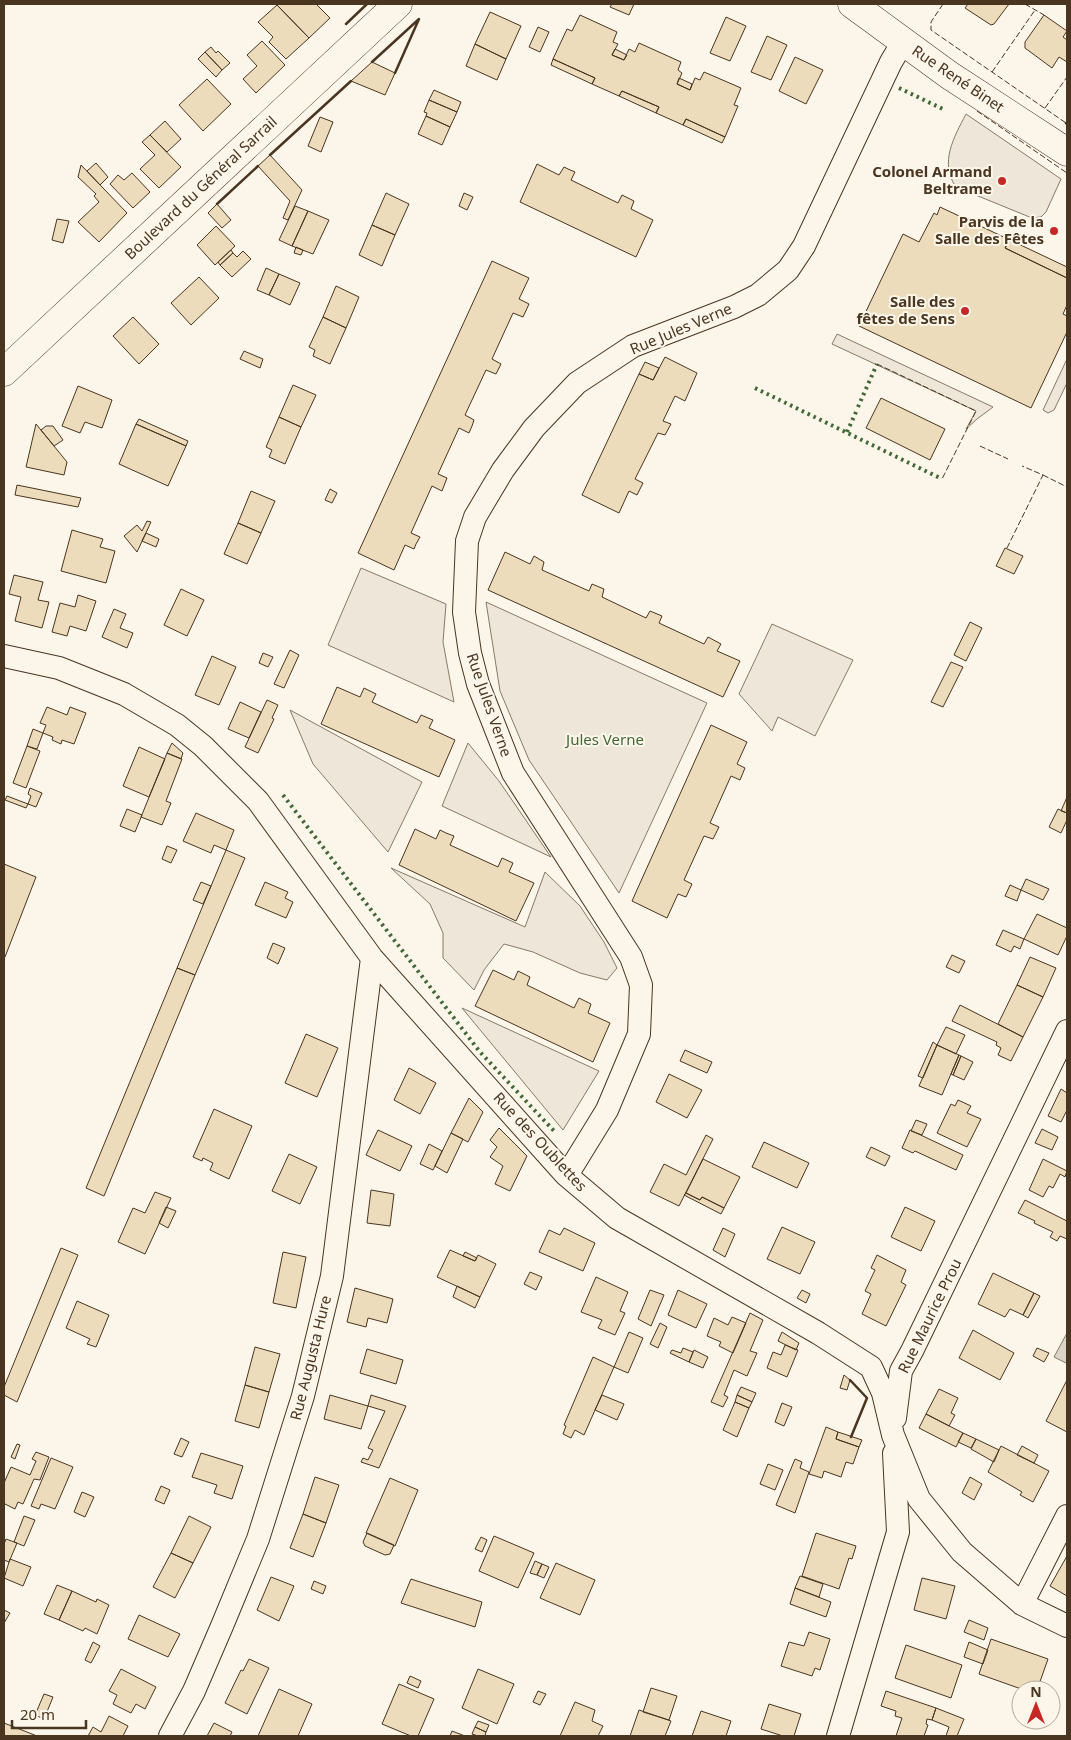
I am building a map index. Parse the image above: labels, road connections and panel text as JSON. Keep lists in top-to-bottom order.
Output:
{
  "streets": {
    "main road": ["Rue René Binet", "Boulevard du Général Sarrail"],
    "street": [
      "Rue Jules Verne",
      "Rue des Oublettes",
      "Rue Maurice Prou",
      "Rue Augusta Hure"
    ]
  },
  "crossings": [
    ["Rue René Binet", "Rue Jules Verne"],
    ["Rue Jules Verne", "Rue des Oublettes"],
    ["Rue des Oublettes", "Rue Maurice Prou"],
    ["Rue des Oublettes", "Rue Augusta Hure"]
  ],
  "parks": ["Jules Verne"],
  "places": ["Colonel Armand Beltrame", "Parvis de la Salle des Fêtes", "Salle des fêtes de Sens"],
  "scale_bar": "20 m",
  "north": "top"
}
